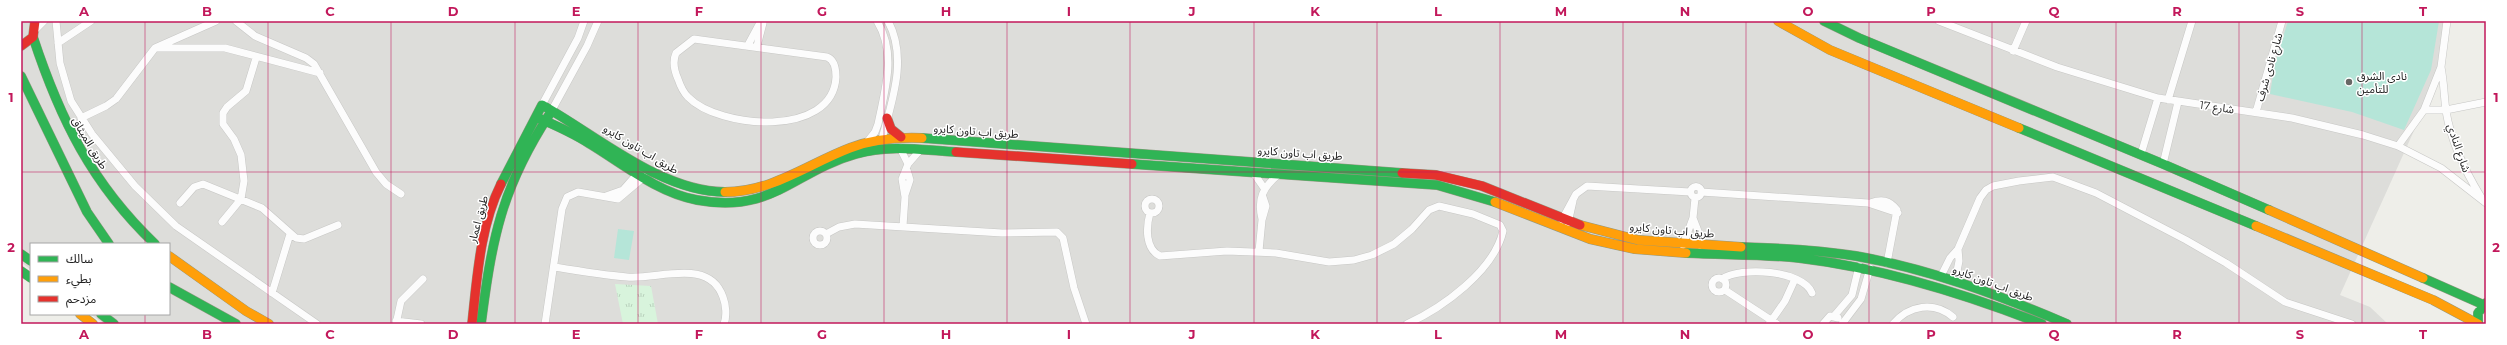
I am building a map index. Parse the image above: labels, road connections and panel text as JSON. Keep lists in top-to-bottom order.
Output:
{
  "streets": {
    "main road": ["طريق اب تاون كايرو", "طريق الميثاق", "طريق اعمار"],
    "street": ["شارع نادى شرف", "شارع 17", "شارع النادي"]
  },
  "crossings": [
    ["شارع نادى شرف", "شارع 17"],
    ["شارع 17", "شارع النادي"],
    ["طريق اب تاون كايرو", "طريق اعمار"]
  ],
  "places": ["نادى الشرق للتأمين"],
  "legend": ["سالك", "بطيء", "مزدحم"],
  "grid": {
    "columns": [
      "A",
      "B",
      "C",
      "D",
      "E",
      "F",
      "G",
      "H",
      "I",
      "J",
      "K",
      "L",
      "M",
      "N",
      "O",
      "P",
      "Q",
      "R",
      "S",
      "T"
    ],
    "rows": ["1", "2"]
  }
}
